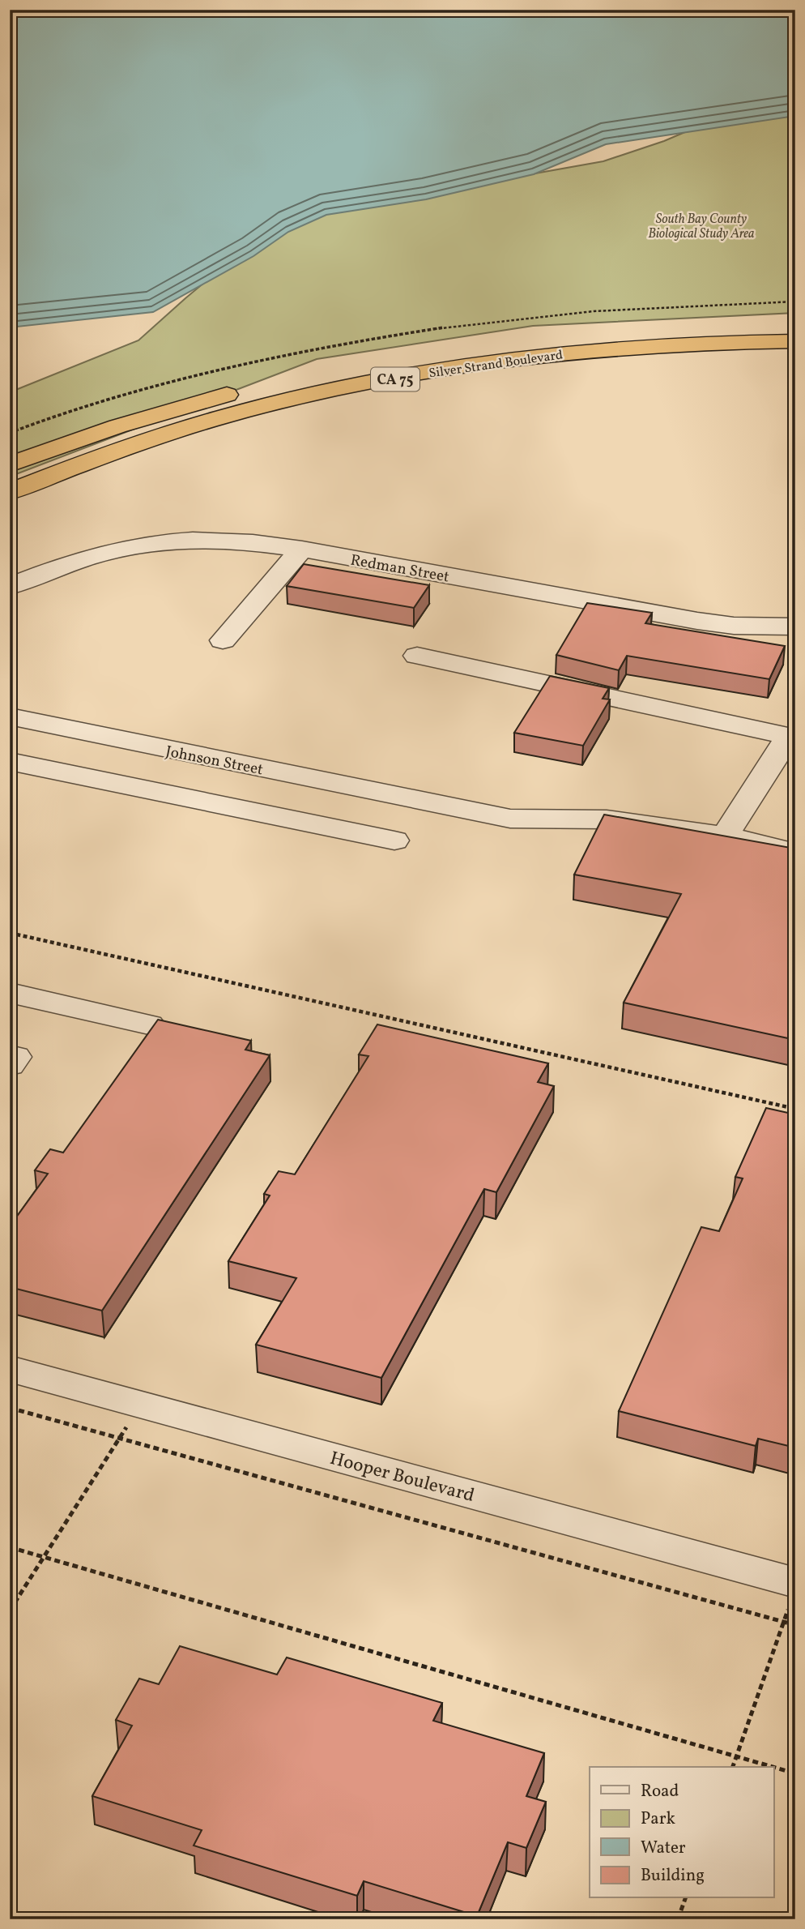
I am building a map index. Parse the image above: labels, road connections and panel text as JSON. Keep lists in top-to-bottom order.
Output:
{
  "streets": {
    "highway": ["Silver Strand Boulevard", "CA 75"],
    "street": ["Redman Street", "Johnson Street", "Hooper Boulevard"]
  },
  "parks": ["South Bay County Biological Study Area"],
  "legend": [
    "Road",
    "Park",
    "Water",
    "Building"
  ]
}
